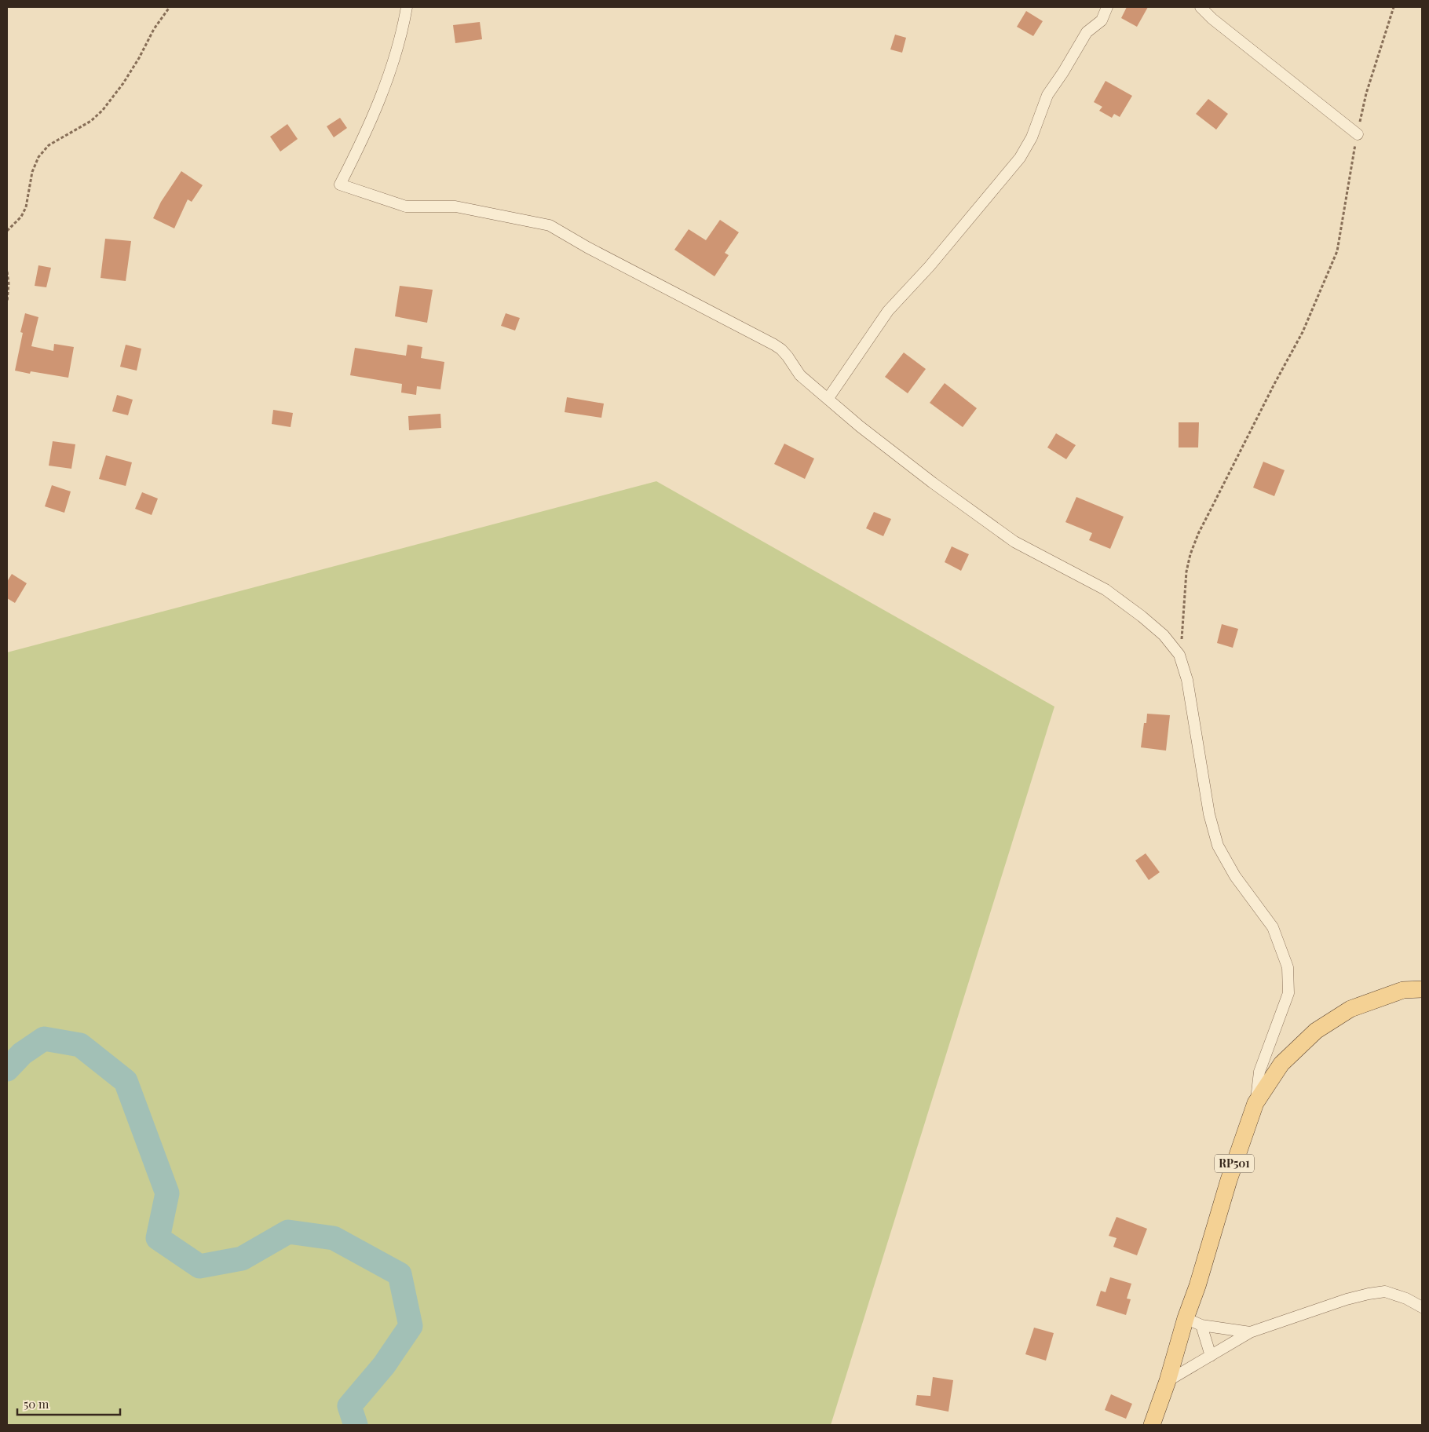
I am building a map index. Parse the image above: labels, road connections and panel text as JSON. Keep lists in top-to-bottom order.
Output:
{
  "streets": {
    "main road": ["RP501"]
  },
  "scale_bar": "50 m"
}
